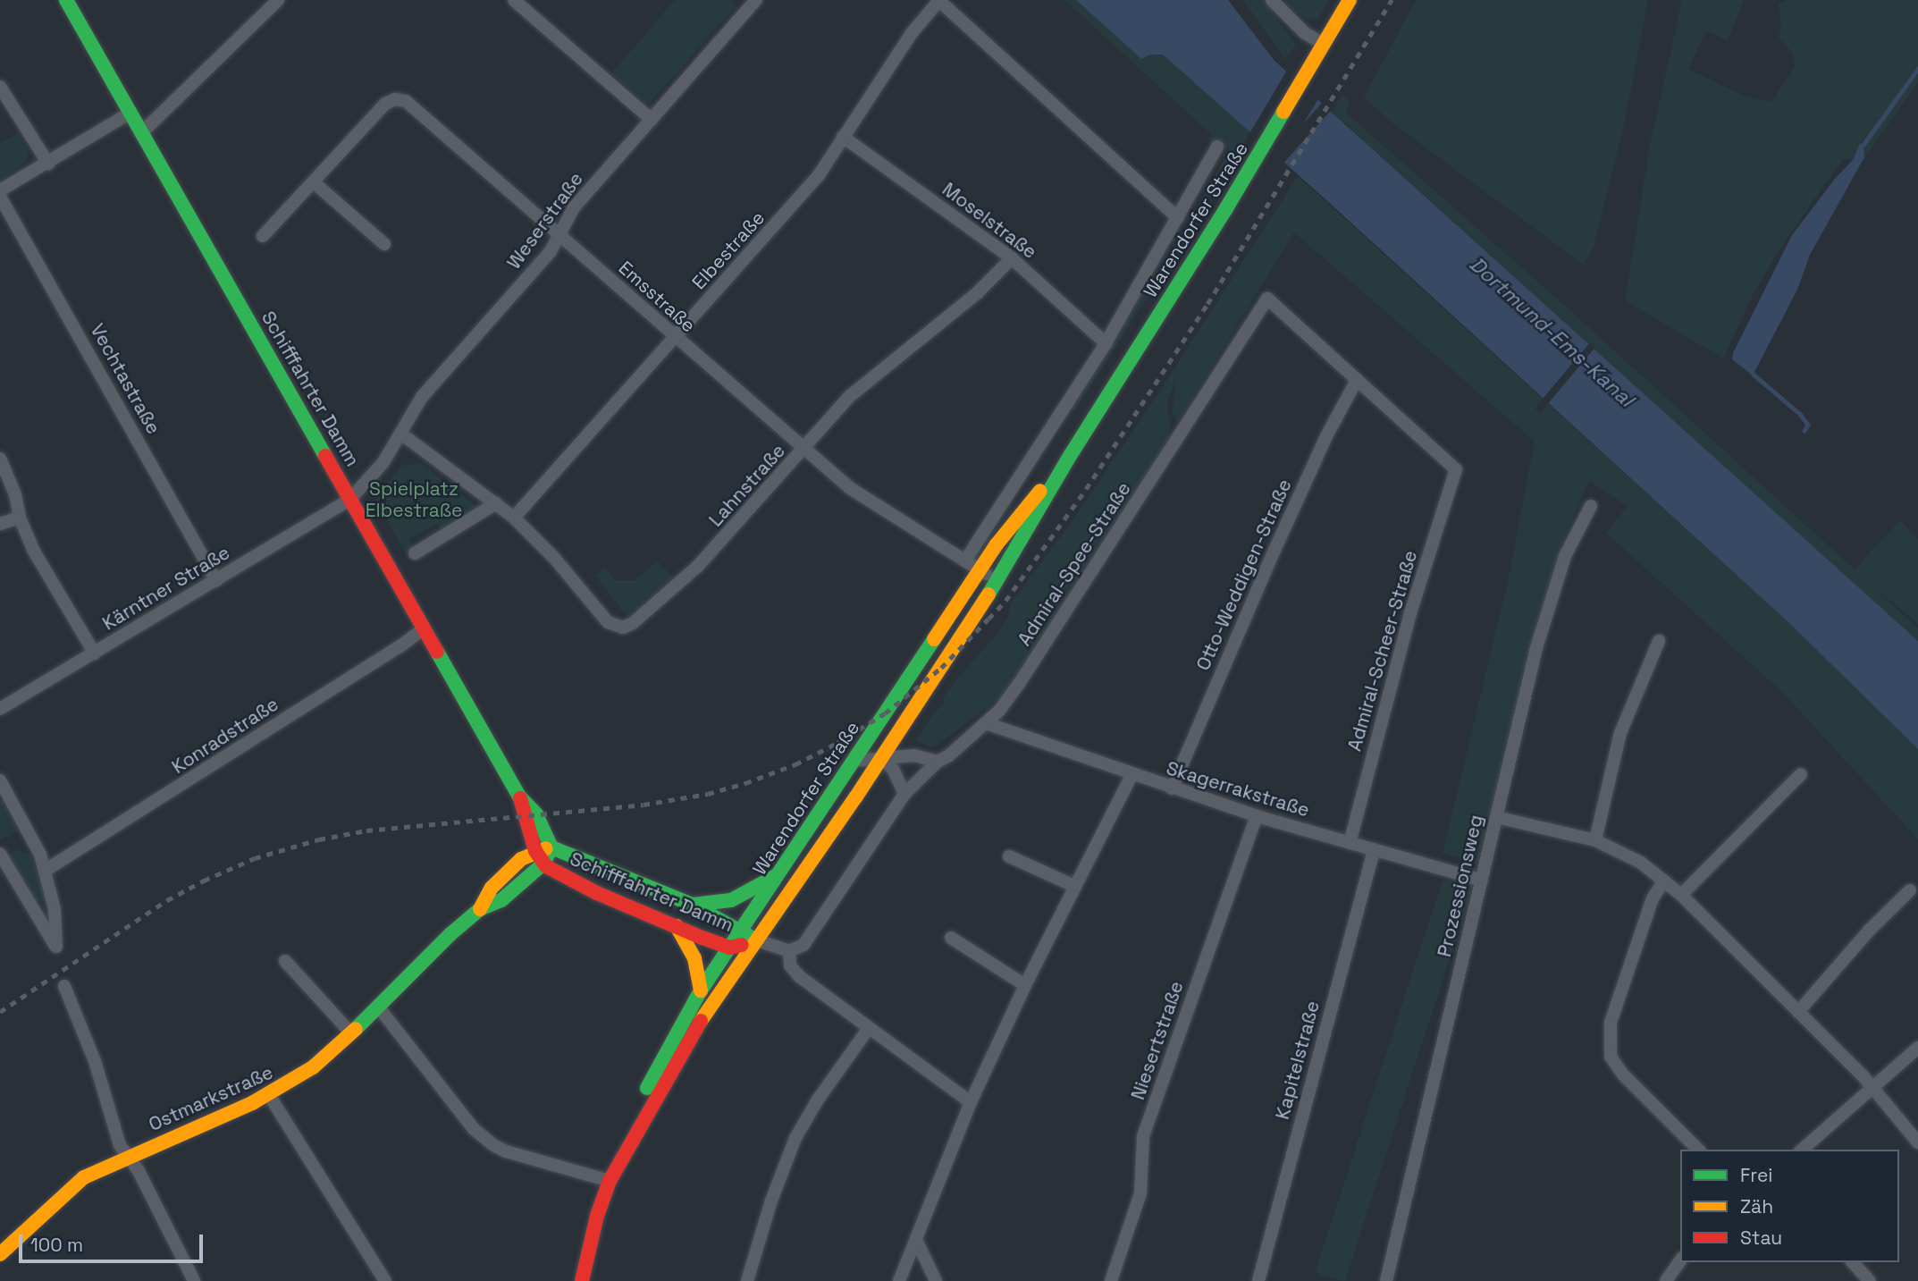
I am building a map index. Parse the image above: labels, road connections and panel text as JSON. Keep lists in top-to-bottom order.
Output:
{
  "streets": {
    "main road": ["Warendorfer Straße", "Schifffahrter Damm", "Ostmarkstraße"],
    "street": [
      "Weserstraße",
      "Moselstraße",
      "Elbestraße",
      "Emsstraße",
      "Vechtastraße",
      "Lahnstraße",
      "Admiral-Spee-Straße",
      "Otto-Weddigen-Straße",
      "Kärntner Straße",
      "Admiral-Scheer-Straße",
      "Konradstraße",
      "Skagerrakstraße",
      "Prozessionsweg",
      "Niesertstraße",
      "Kapitelstraße"
    ]
  },
  "crossings": [
    ["Warendorfer Straße", "Moselstraße"],
    ["Warendorfer Straße", "Emsstraße"],
    ["Warendorfer Straße", "Schifffahrter Damm"],
    ["Weserstraße", "Emsstraße"],
    ["Weserstraße", "Schifffahrter Damm"],
    ["Weserstraße", "Kärntner Straße"],
    ["Moselstraße", "Elbestraße"],
    ["Moselstraße", "Lahnstraße"],
    ["Elbestraße", "Emsstraße"],
    ["Elbestraße", "Lahnstraße"],
    ["Emsstraße", "Lahnstraße"],
    ["Vechtastraße", "Kärntner Straße"],
    ["Schifffahrter Damm", "Kärntner Straße"],
    ["Schifffahrter Damm", "Konradstraße"],
    ["Schifffahrter Damm", "Ostmarkstraße"],
    ["Admiral-Spee-Straße", "Otto-Weddigen-Straße"],
    ["Admiral-Spee-Straße", "Admiral-Scheer-Straße"],
    ["Admiral-Spee-Straße", "Skagerrakstraße"],
    ["Otto-Weddigen-Straße", "Admiral-Scheer-Straße"],
    ["Otto-Weddigen-Straße", "Skagerrakstraße"],
    ["Admiral-Scheer-Straße", "Skagerrakstraße"],
    ["Skagerrakstraße", "Prozessionsweg"],
    ["Skagerrakstraße", "Niesertstraße"],
    ["Skagerrakstraße", "Kapitelstraße"]
  ],
  "water": ["Dortmund-Ems-Kanal"],
  "parks": ["Spielplatz Elbestraße"],
  "legend": ["Frei", "Zäh", "Stau"],
  "scale_bar": "100 m"
}
